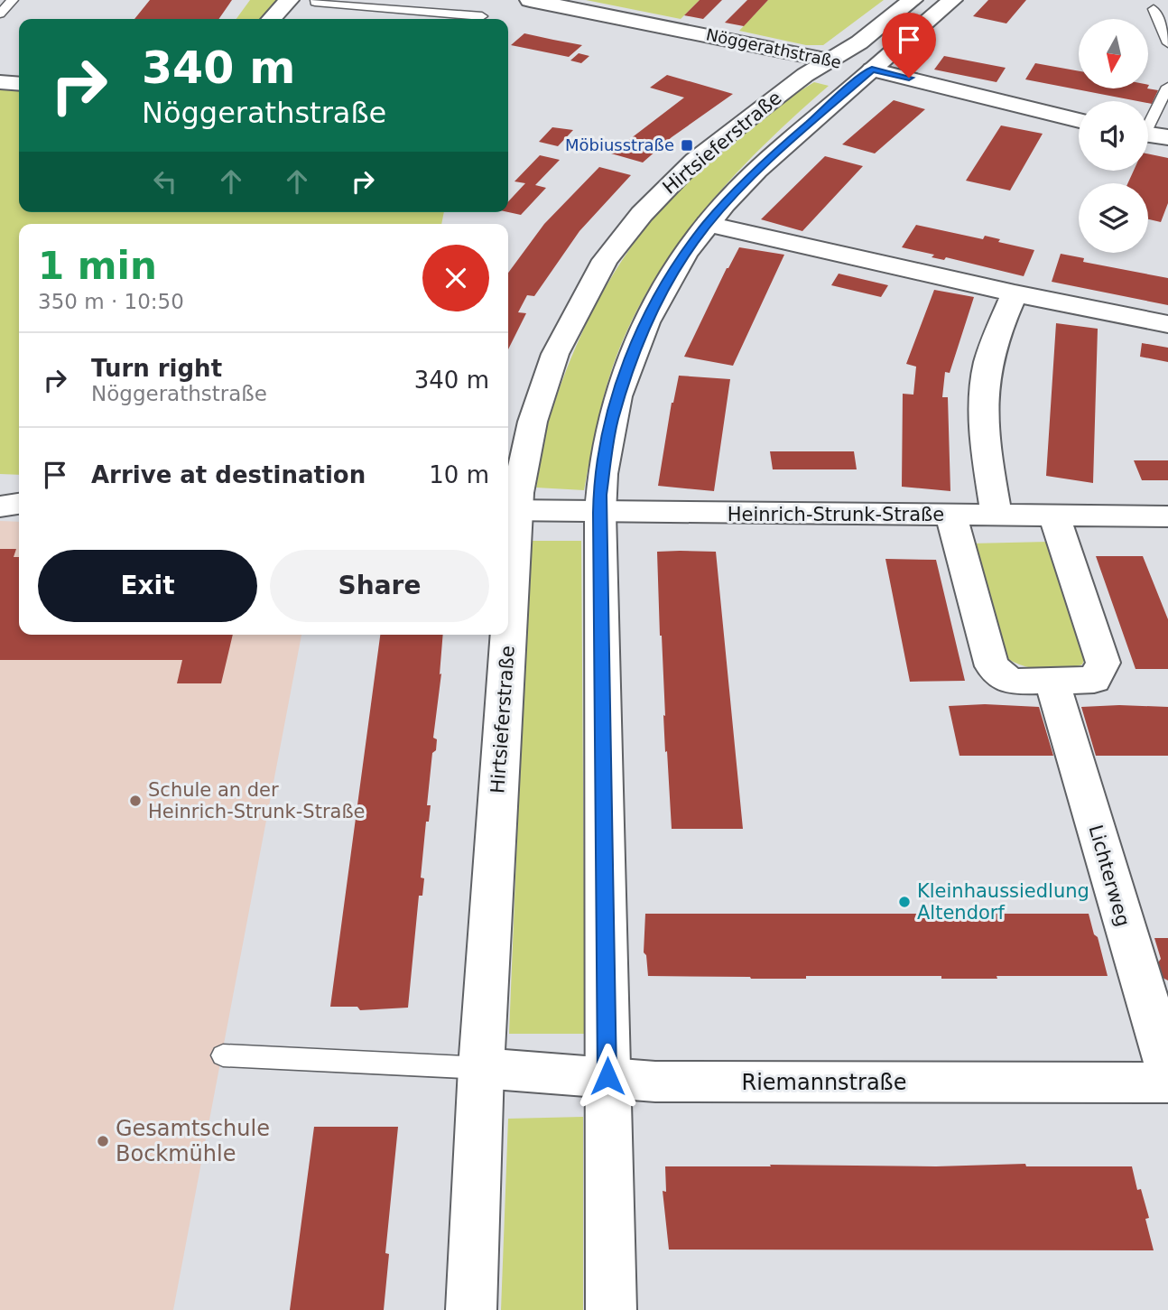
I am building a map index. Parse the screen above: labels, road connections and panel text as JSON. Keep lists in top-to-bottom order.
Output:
{
  "streets": {
    "main road": [
      "Nöggerathstraße",
      "Hirtsieferstraße",
      "Heinrich-Strunk-Straße",
      "Lichterweg",
      "Riemannstraße"
    ]
  },
  "crossings": [
    ["Nöggerathstraße", "Hirtsieferstraße"],
    ["Hirtsieferstraße", "Heinrich-Strunk-Straße"],
    ["Hirtsieferstraße", "Riemannstraße"]
  ],
  "places": {
    "transit": ["Möbiusstraße"],
    "other": ["Schule an der Heinrich-Strunk-Straße", "Kleinhaussiedlung Altendorf", "Gesamtschule Bockmühle"]
  },
  "north": "bottom",
  "page": {
    "turn": ["340 m", "Nöggerathstraße"],
    "heading": ["1 min", "350 m · 10:50"],
    "list": [
      {
        "name": "Turn right",
        "note": "Nöggerathstraße",
        "value": "340 m"
      },
      {
        "name": "Arrive at destination",
        "value": "10 m"
      }
    ],
    "buttons": ["Exit", "Share"]
  }
}
